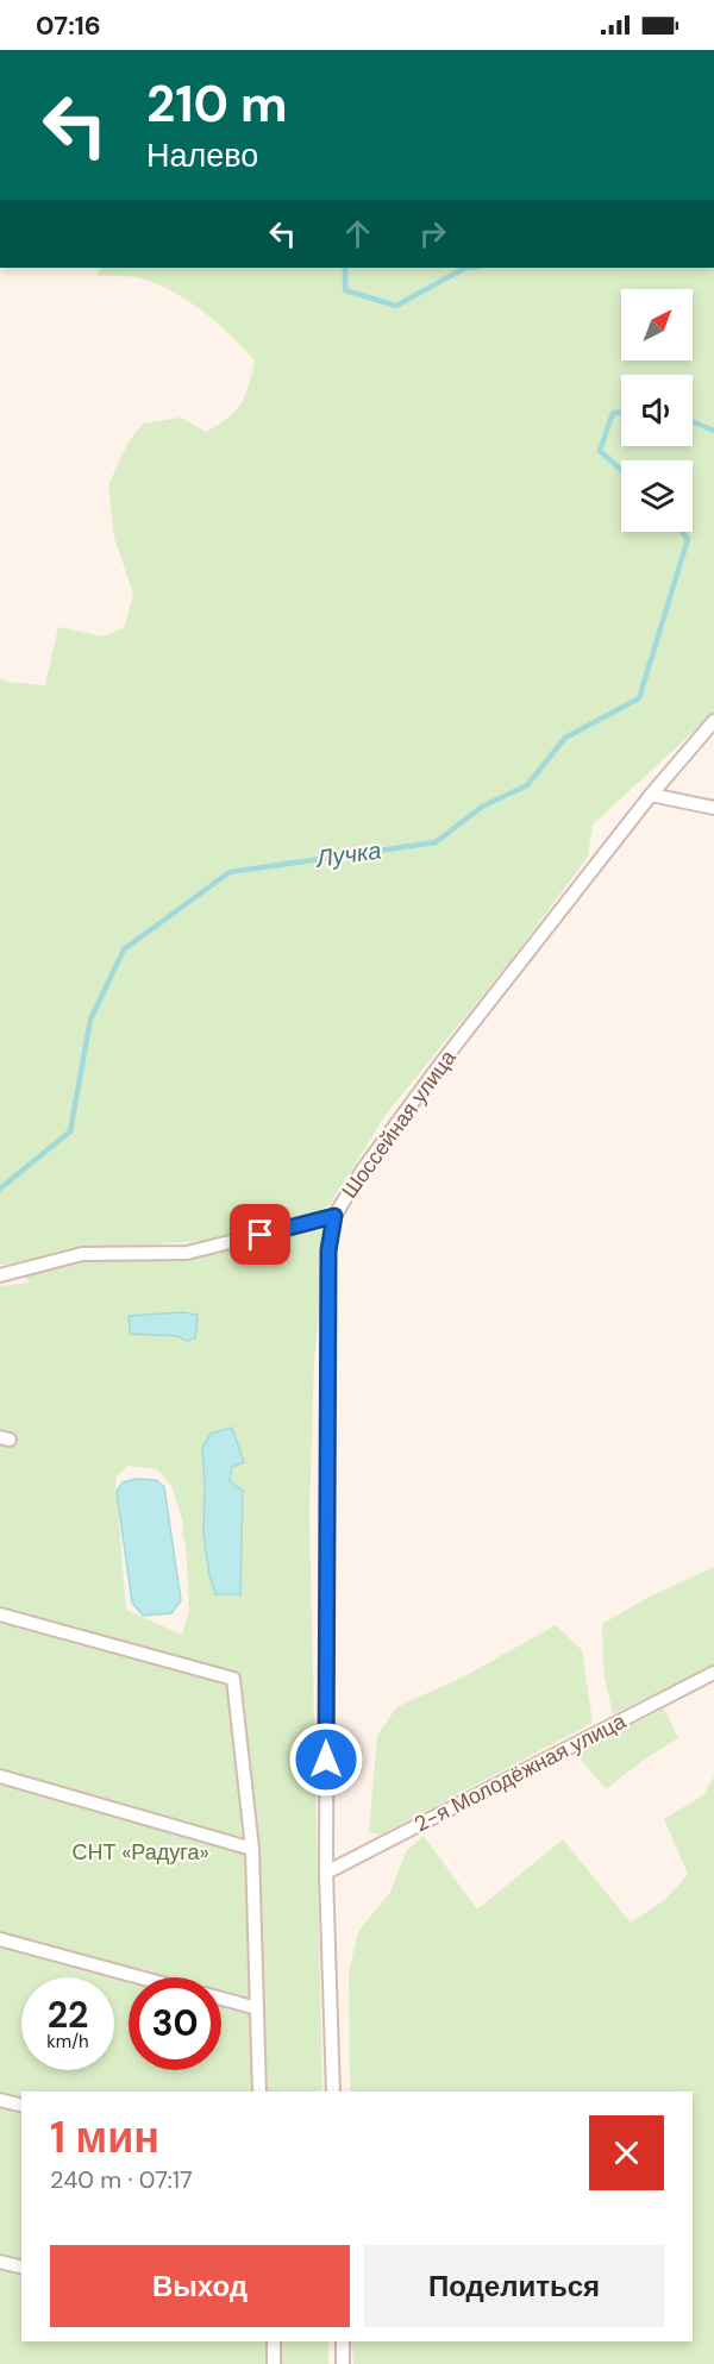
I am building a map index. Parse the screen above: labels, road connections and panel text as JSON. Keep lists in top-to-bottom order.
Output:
{
  "streets": {
    "street": ["Шоссейная улица", "2-я Молодёжная улица"]
  },
  "crossings": [
    ["Шоссейная улица", "2-я Молодёжная улица"]
  ],
  "water": ["Лучка"],
  "parks": ["СНТ «Радуга»"],
  "north": "top right",
  "page": {
    "status": "07:16",
    "turn": ["210 m", "Налево"],
    "speed": "22 km/h",
    "limit": "30",
    "heading": ["1 мин", "240 m · 07:17"],
    "buttons": ["Выход", "Поделиться"]
  }
}
